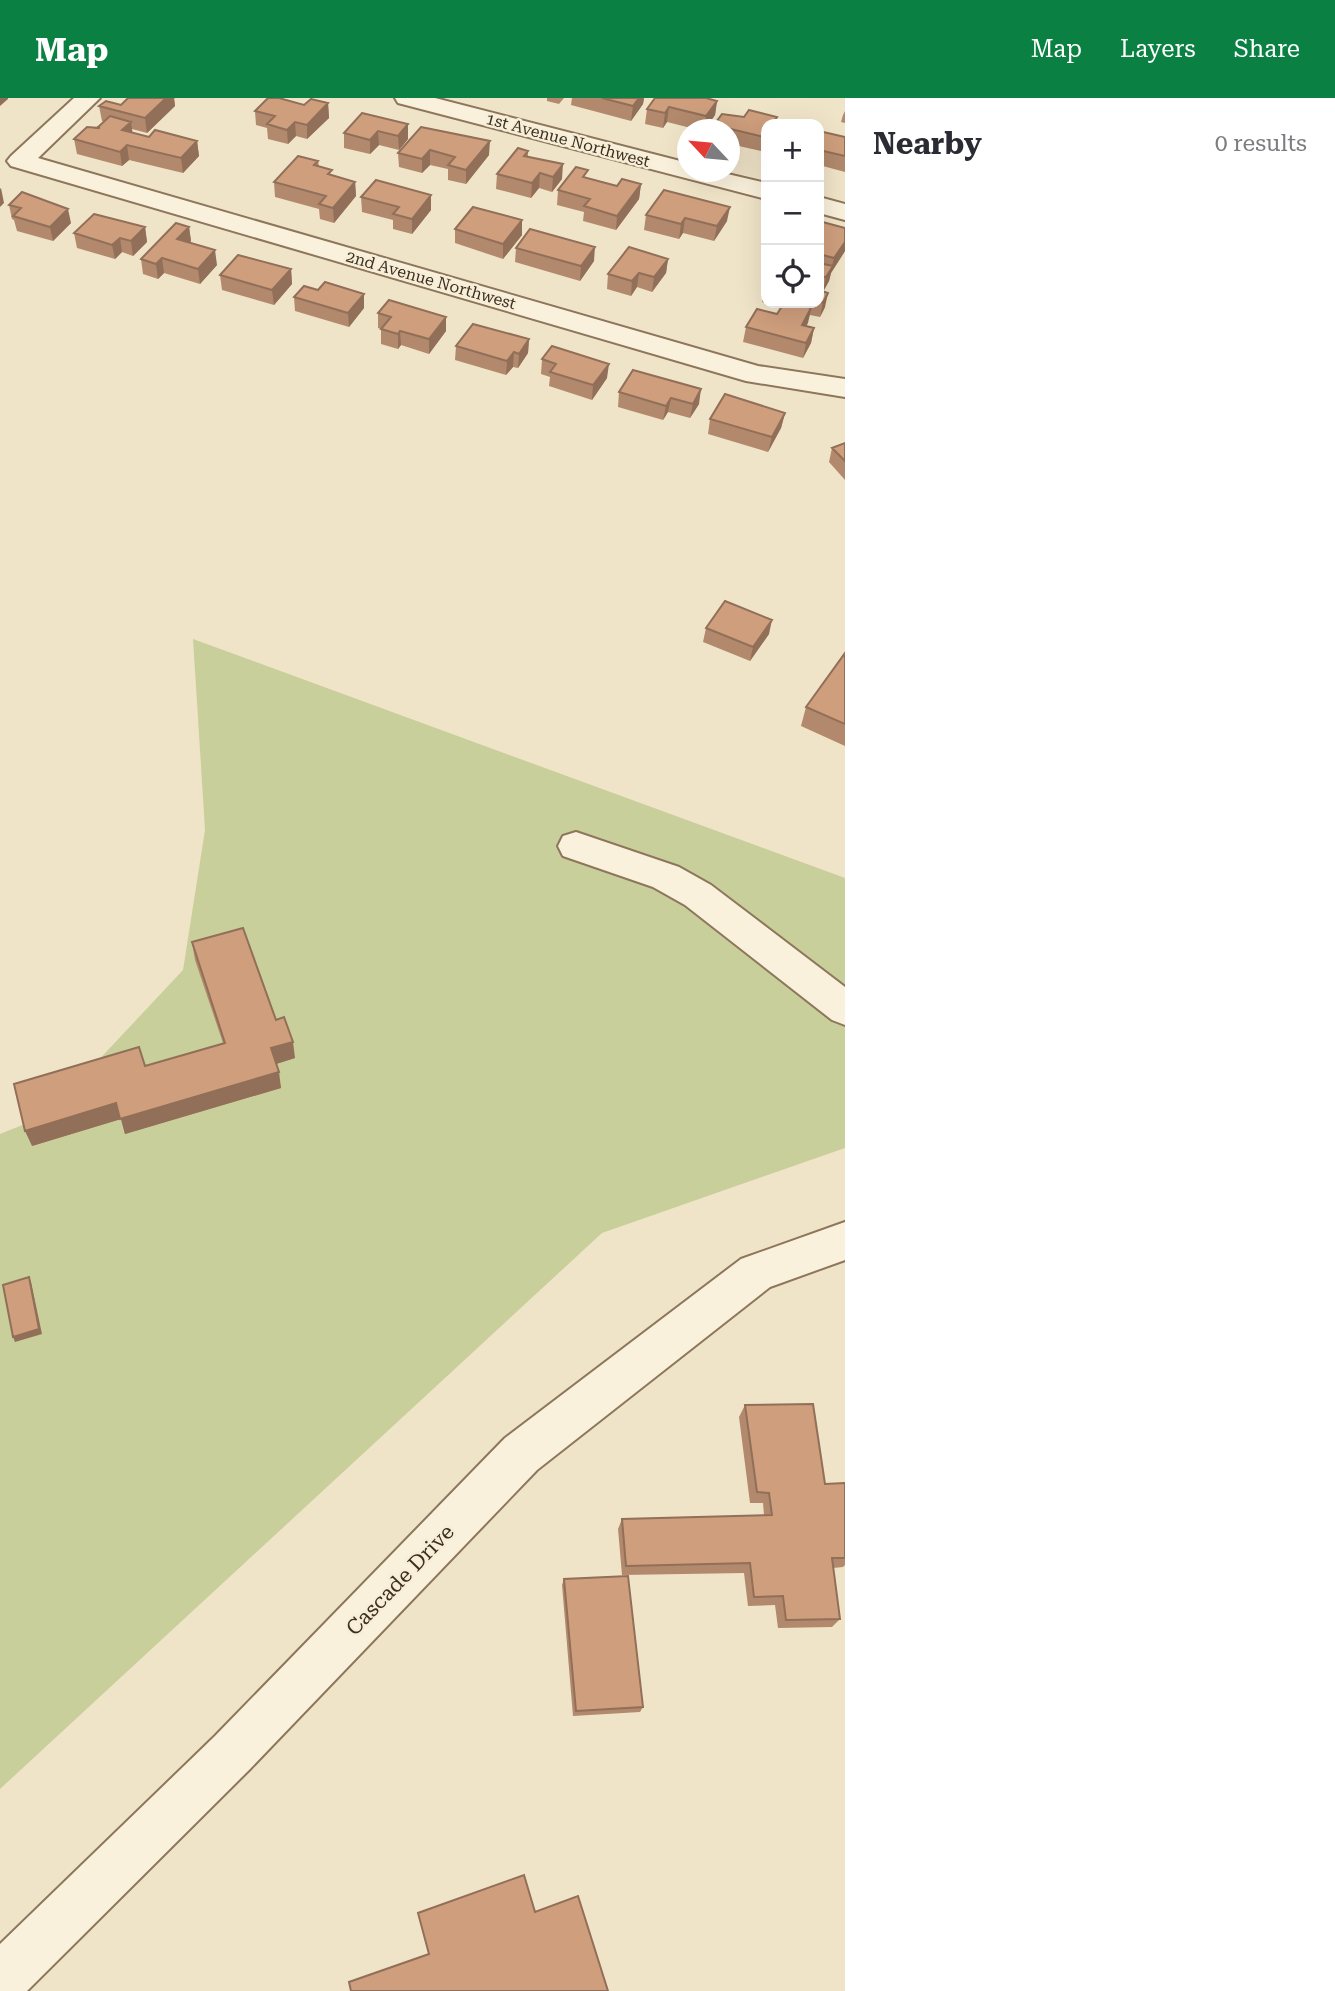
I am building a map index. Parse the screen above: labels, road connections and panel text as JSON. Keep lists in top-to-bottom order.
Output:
{
  "streets": {
    "street": ["1st Avenue Northwest", "2nd Avenue Northwest", "Cascade Drive"]
  },
  "north": "top left",
  "page": {
    "header": "Map",
    "nav": ["Map", "Layers", "Share"],
    "heading": ["Nearby", "0 results"],
    "map_buttons": ["+", "−"]
  }
}
